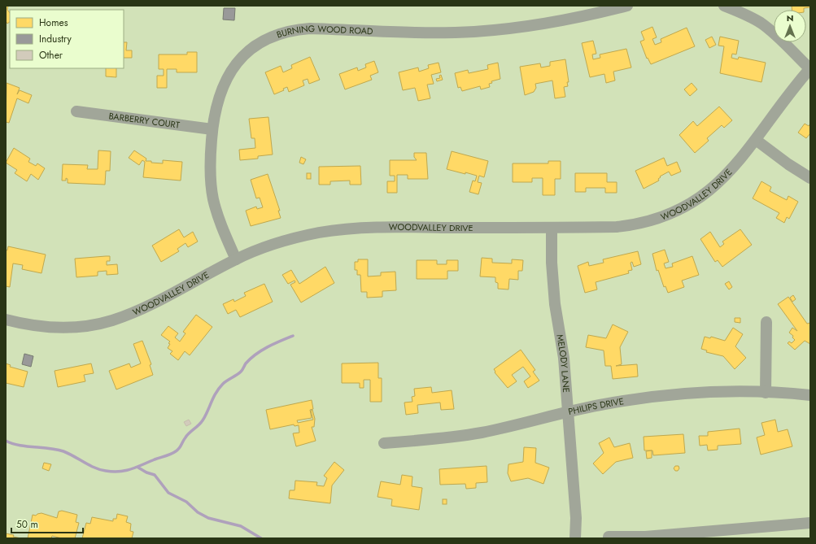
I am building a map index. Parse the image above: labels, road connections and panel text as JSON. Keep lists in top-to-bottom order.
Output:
{
  "streets": {
    "street": [
      "BURNING WOOD ROAD",
      "BARBERRY COURT",
      "WOODVALLEY DRIVE",
      "MELODY LANE",
      "PHILIPS DRIVE"
    ]
  },
  "crossings": [
    ["BURNING WOOD ROAD", "BARBERRY COURT"],
    ["BURNING WOOD ROAD", "WOODVALLEY DRIVE"],
    ["WOODVALLEY DRIVE", "MELODY LANE"],
    ["MELODY LANE", "PHILIPS DRIVE"]
  ],
  "legend": ["Homes", "Industry", "Other"],
  "scale_bar": "50 m",
  "north": "top"
}
